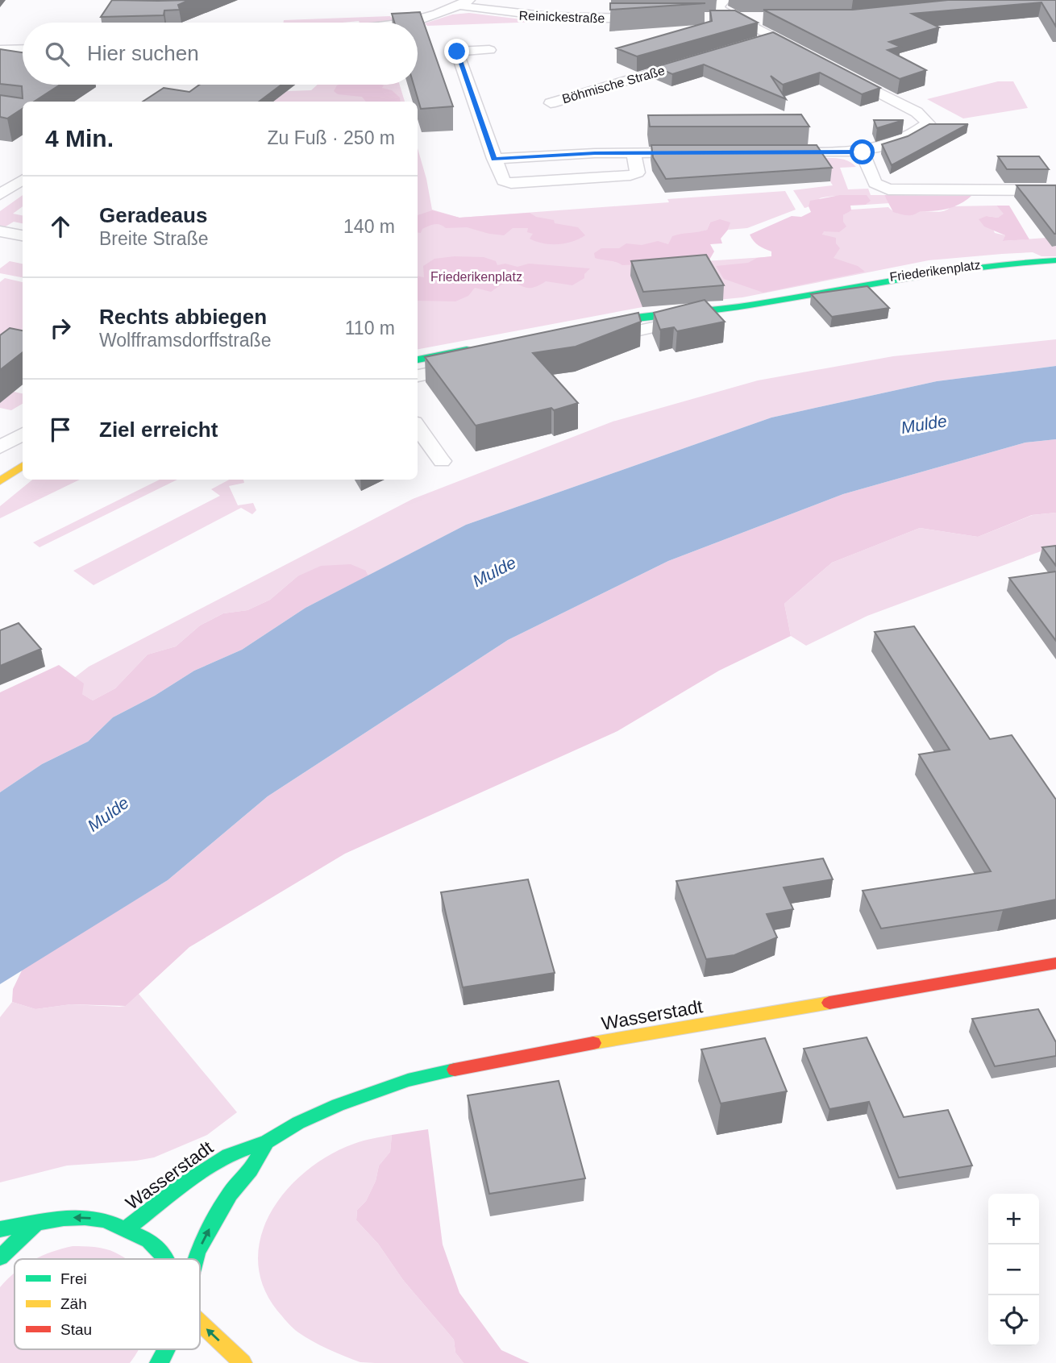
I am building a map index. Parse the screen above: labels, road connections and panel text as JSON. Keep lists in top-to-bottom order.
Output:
{
  "streets": {
    "main road": ["Friederikenplatz", "Wasserstadt"],
    "street": ["Reinickestraße", "Böhmische Straße"]
  },
  "water": ["Mulde"],
  "parks": ["Friederikenplatz"],
  "legend": ["Frei", "Zäh", "Stau"],
  "page": {
    "search": "Hier suchen",
    "heading": ["4 Min.", "Zu Fuß · 250 m"],
    "list": [
      ["Geradeaus", "Breite Straße", "140 m"],
      ["Rechts abbiegen", "Wolfframsdorffstraße", "110 m"],
      "Ziel erreicht"
    ],
    "map_buttons": ["+", "−"]
  }
}
